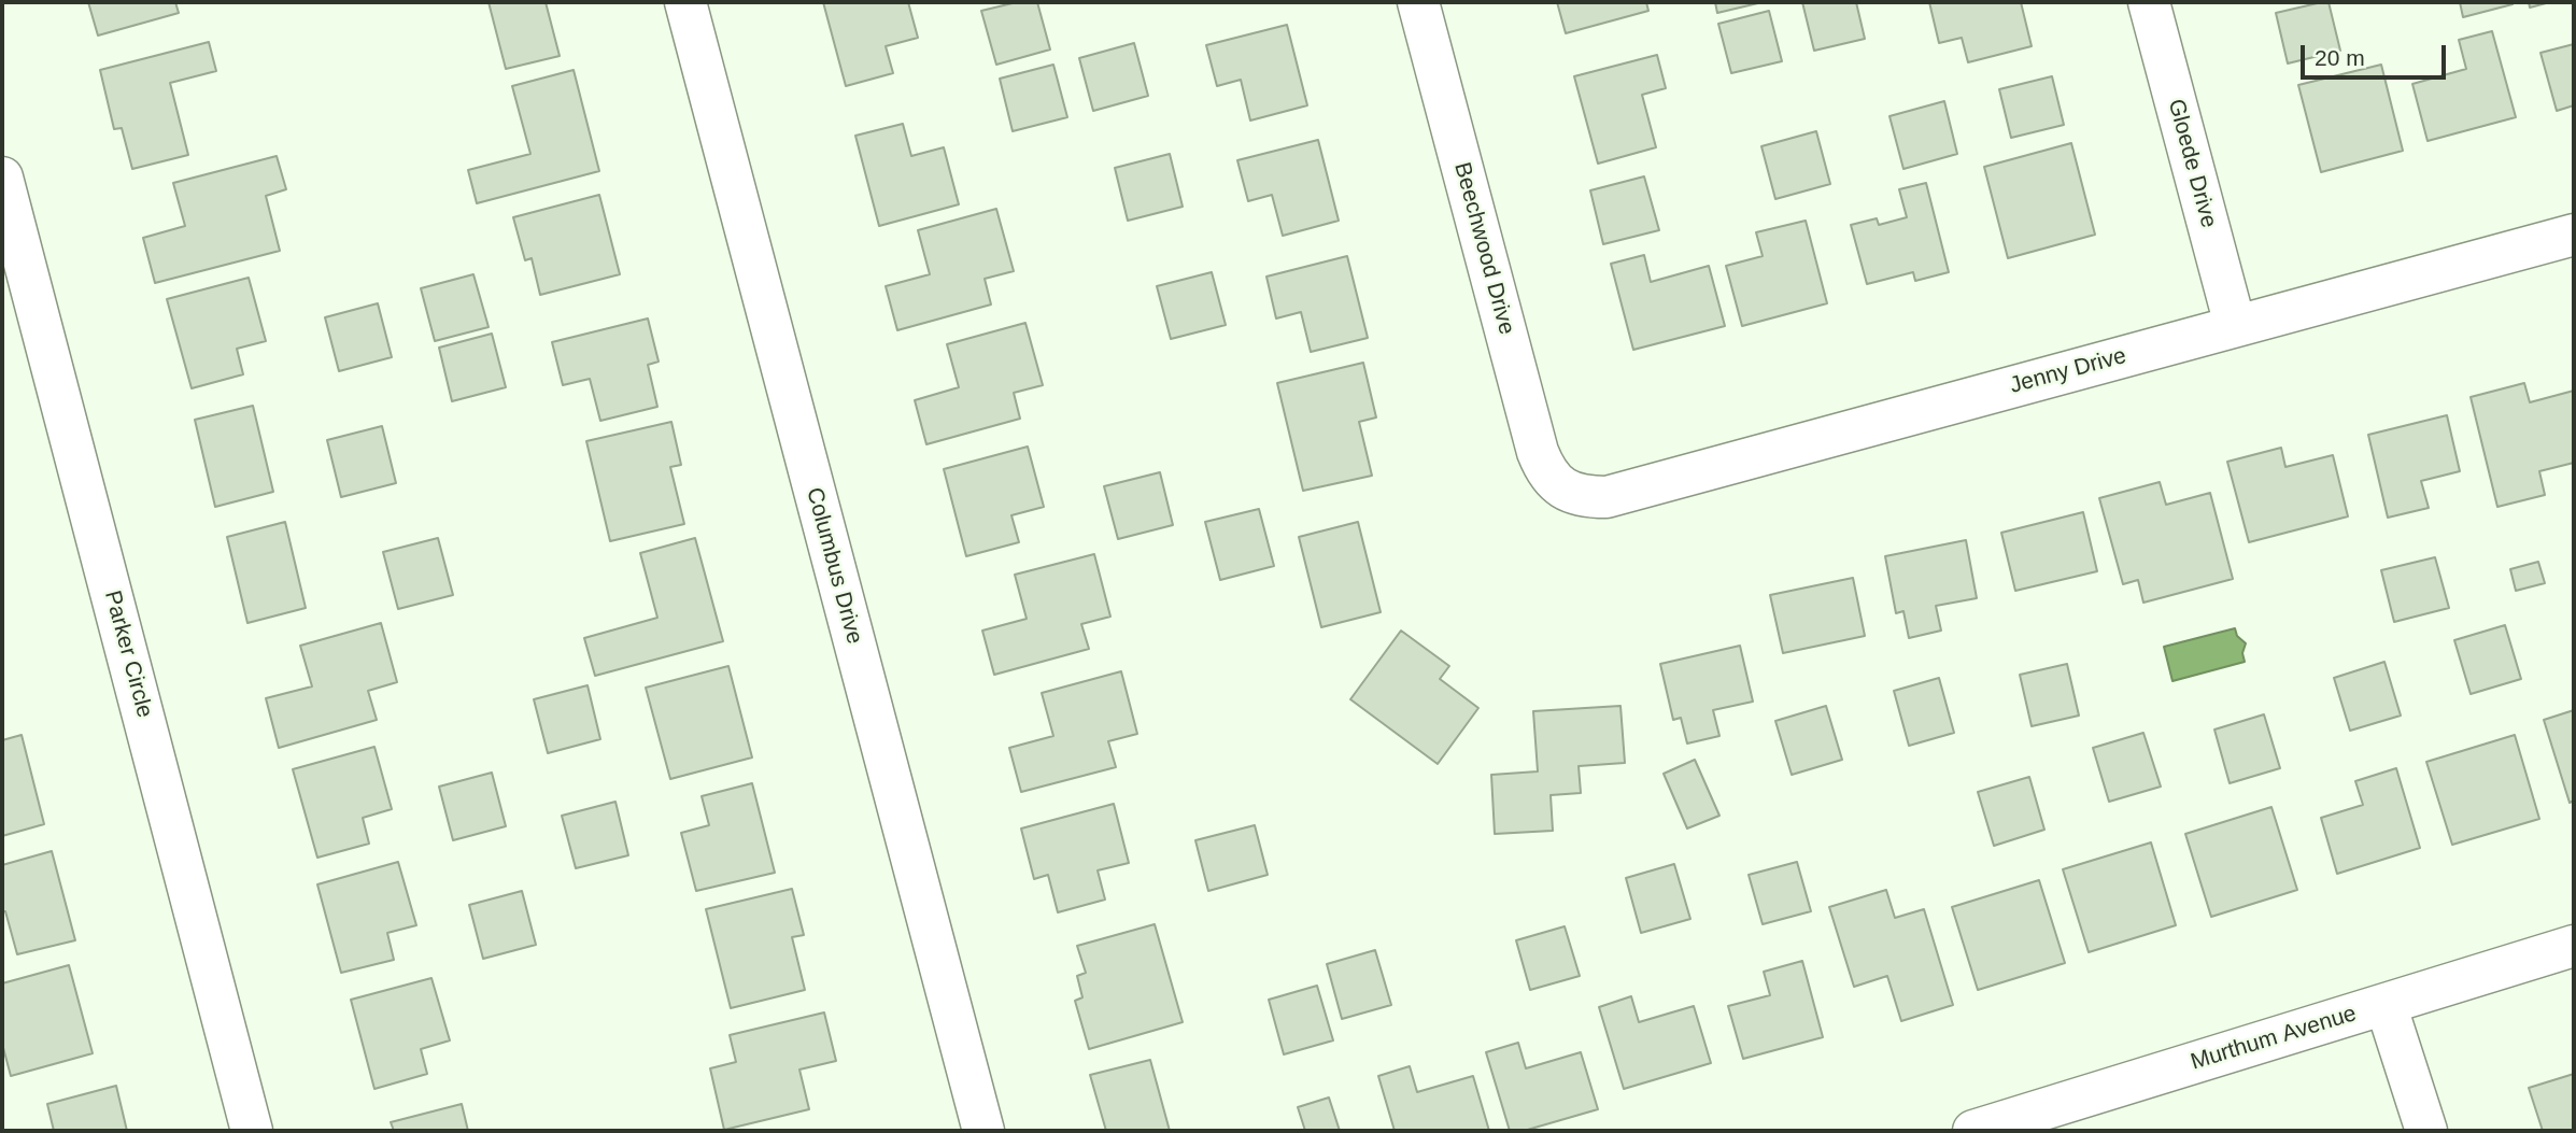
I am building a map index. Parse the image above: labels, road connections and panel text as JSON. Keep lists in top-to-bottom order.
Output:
{
  "streets": {
    "street": [
      "Gloede Drive",
      "Beechwood Drive",
      "Jenny Drive",
      "Columbus Drive",
      "Parker Circle",
      "Murthum Avenue"
    ]
  },
  "crossings": [
    ["Gloede Drive", "Jenny Drive"],
    ["Beechwood Drive", "Jenny Drive"]
  ],
  "scale_bar": "20 m"
}
